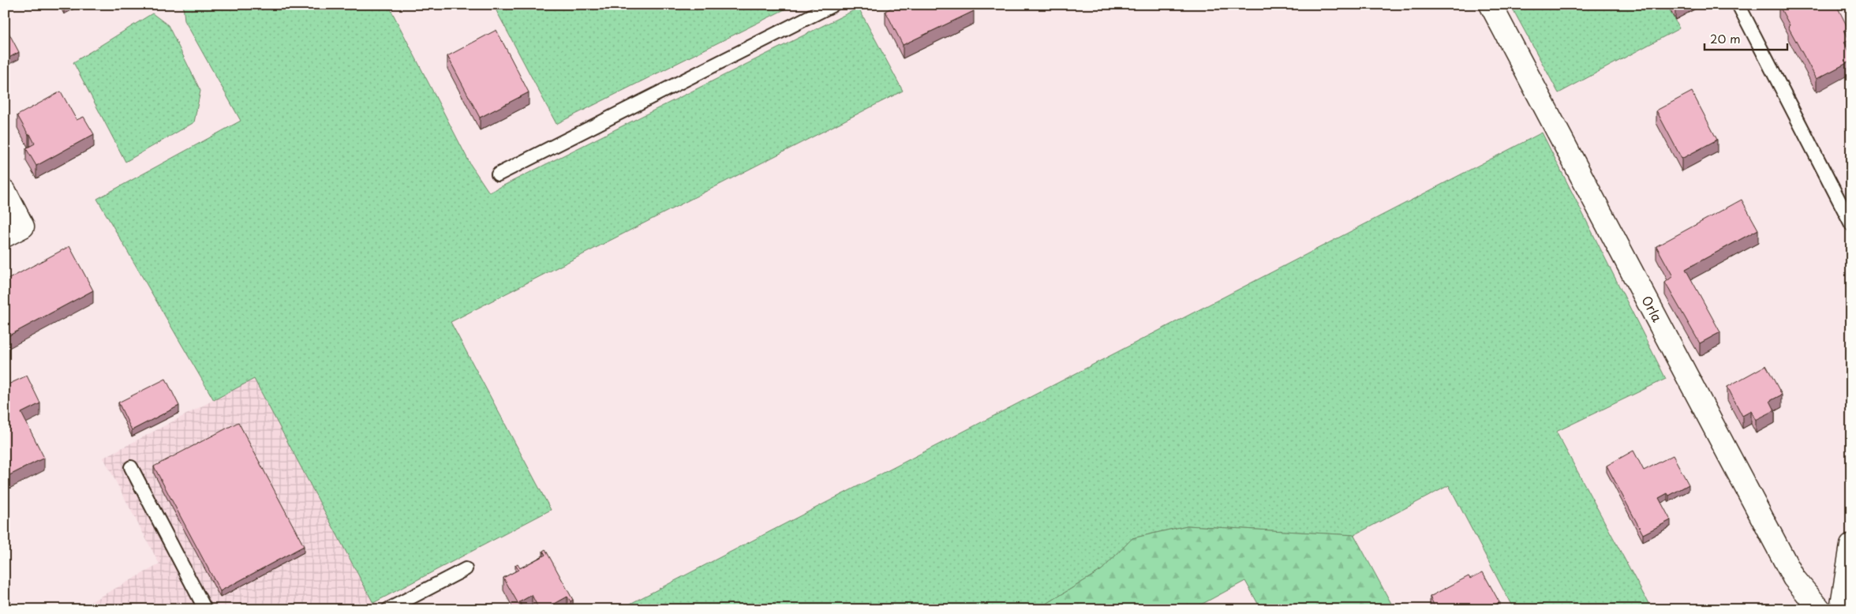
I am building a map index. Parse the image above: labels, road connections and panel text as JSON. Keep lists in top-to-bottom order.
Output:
{
  "streets": {
    "street": ["Orla"]
  },
  "scale_bar": "20 m"
}
